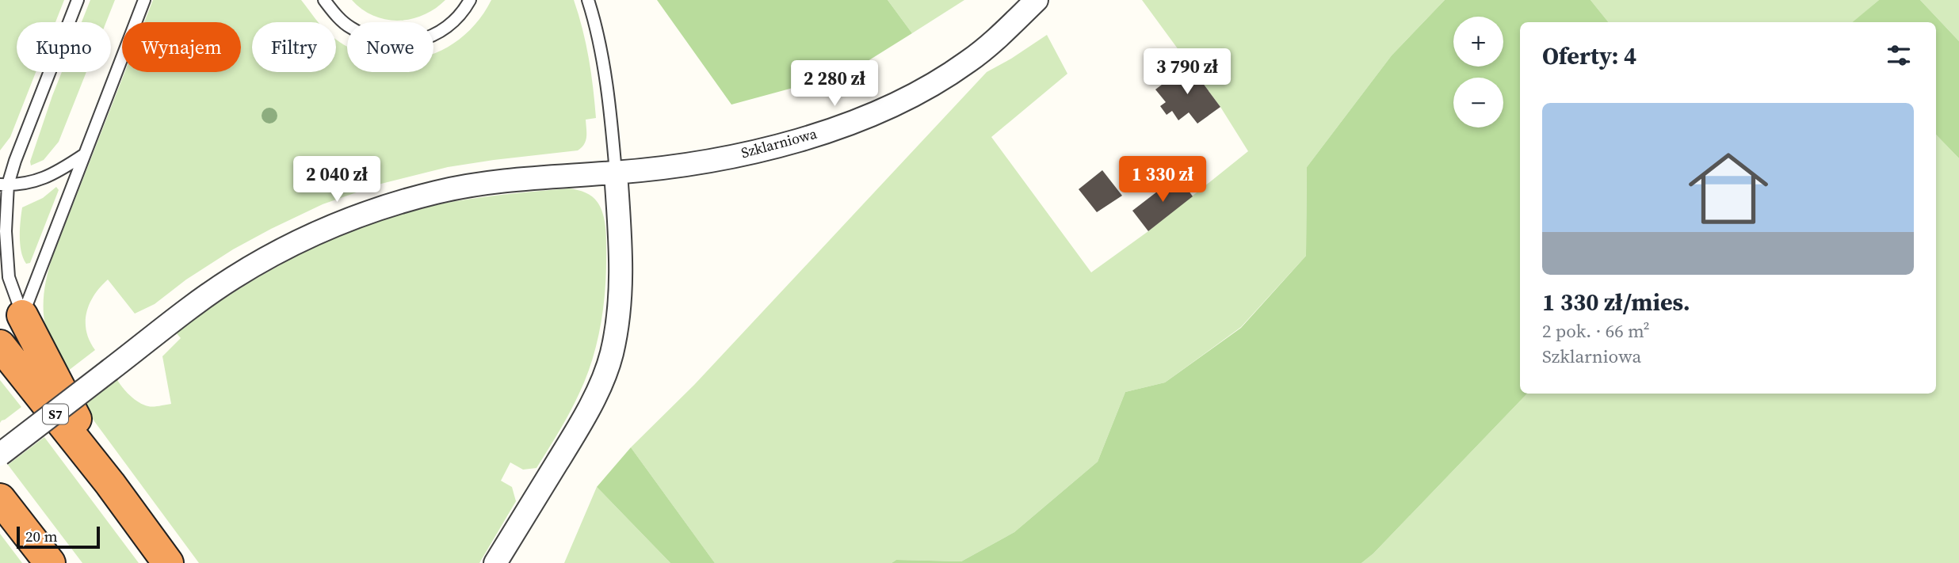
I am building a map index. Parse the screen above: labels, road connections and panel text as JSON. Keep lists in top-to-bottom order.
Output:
{
  "streets": {
    "highway": ["S7"],
    "street": ["Szklarniowa"]
  },
  "scale_bar": "20 m",
  "page": {
    "map_buttons": ["+", "−"],
    "chip": [
      "Kupno",
      "Wynajem",
      "Filtry",
      "Nowe"
    ],
    "heading": "Oferty: 4",
    "price": [
      "3 790 zł",
      "2 280 zł",
      "2 040 zł",
      "1 330 zł"
    ],
    "list": [
      {
        "name": "1 330 zł/mies.",
        "note": "2 pok. · 66 m² · Szklarniowa"
      }
    ],
    "scale": "20 m"
  }
}
